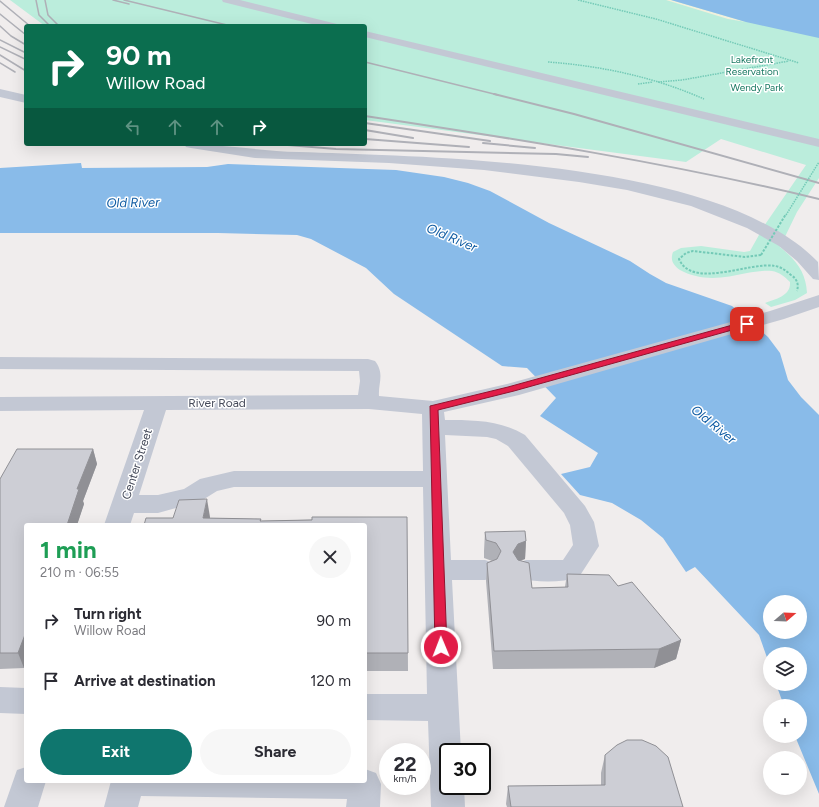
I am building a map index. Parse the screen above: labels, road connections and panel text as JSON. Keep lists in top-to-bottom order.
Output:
{
  "streets": {
    "street": ["River Road", "Center Street"]
  },
  "crossings": [
    ["River Road", "Center Street"]
  ],
  "water": ["Old River"],
  "parks": ["Lakefront Reservation", "Wendy Park"],
  "north": "right",
  "page": {
    "turn": ["90 m", "Willow Road"],
    "heading": ["1 min", "210 m · 06:55"],
    "list": [
      {
        "name": "Turn right",
        "note": "Willow Road",
        "value": "90 m"
      },
      {
        "name": "Arrive at destination",
        "value": "120 m"
      }
    ],
    "map_buttons": ["+", "−"],
    "buttons": ["Exit", "Share"],
    "speed": "22 km/h",
    "limit": "30"
  }
}
